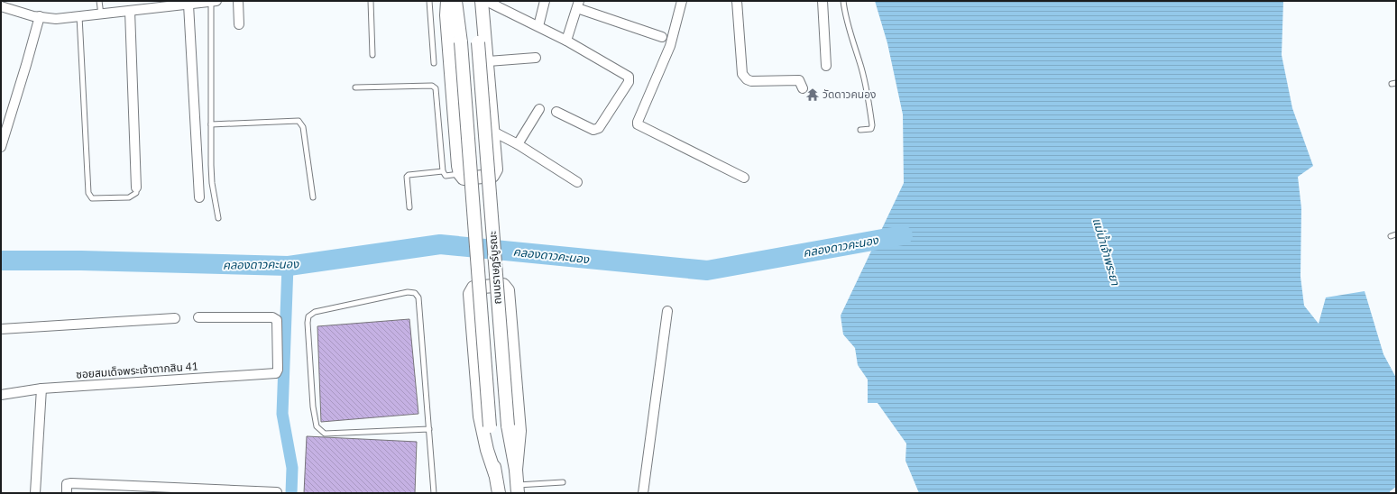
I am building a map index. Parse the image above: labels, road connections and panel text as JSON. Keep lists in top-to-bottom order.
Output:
{
  "streets": {
    "main road": ["ถนนราษฎร์บูรณะ"],
    "street": ["ซอยสมเด็จพระเจ้าตากสิน 41"]
  },
  "water": ["คลองดาวคะนอง", "แม่น้ำเจ้าพระยา"],
  "places": {
    "temple": ["วัดดาวคนอง"]
  }
}
